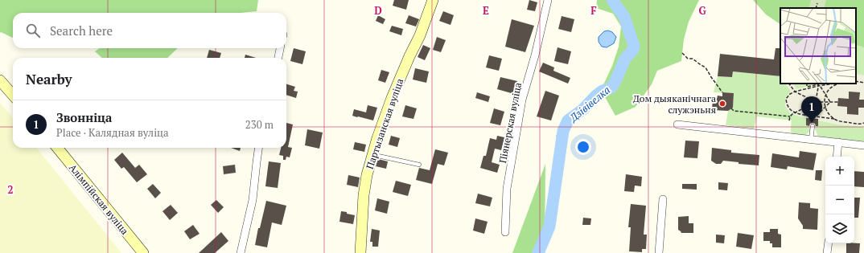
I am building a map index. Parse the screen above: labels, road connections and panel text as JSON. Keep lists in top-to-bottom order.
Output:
{
  "streets": {
    "street": ["Піянерская вуліца", "Партызанская вуліца", "Алімпійская вуліца"]
  },
  "water": ["Дзівівелка"],
  "places": ["Дом дыяканічнага служэньня"],
  "page": {
    "search": "Search here",
    "heading": "Nearby",
    "pins": "1",
    "list": [
      {
        "mark": "1",
        "name": "Звонніца",
        "note": "Place · Калядная вуліца",
        "value": "230 m"
      }
    ],
    "map_buttons": ["+", "−"]
  },
  "grid": {
    "columns": [
      "D",
      "E",
      "F",
      "G"
    ],
    "rows": ["2"]
  }
}
